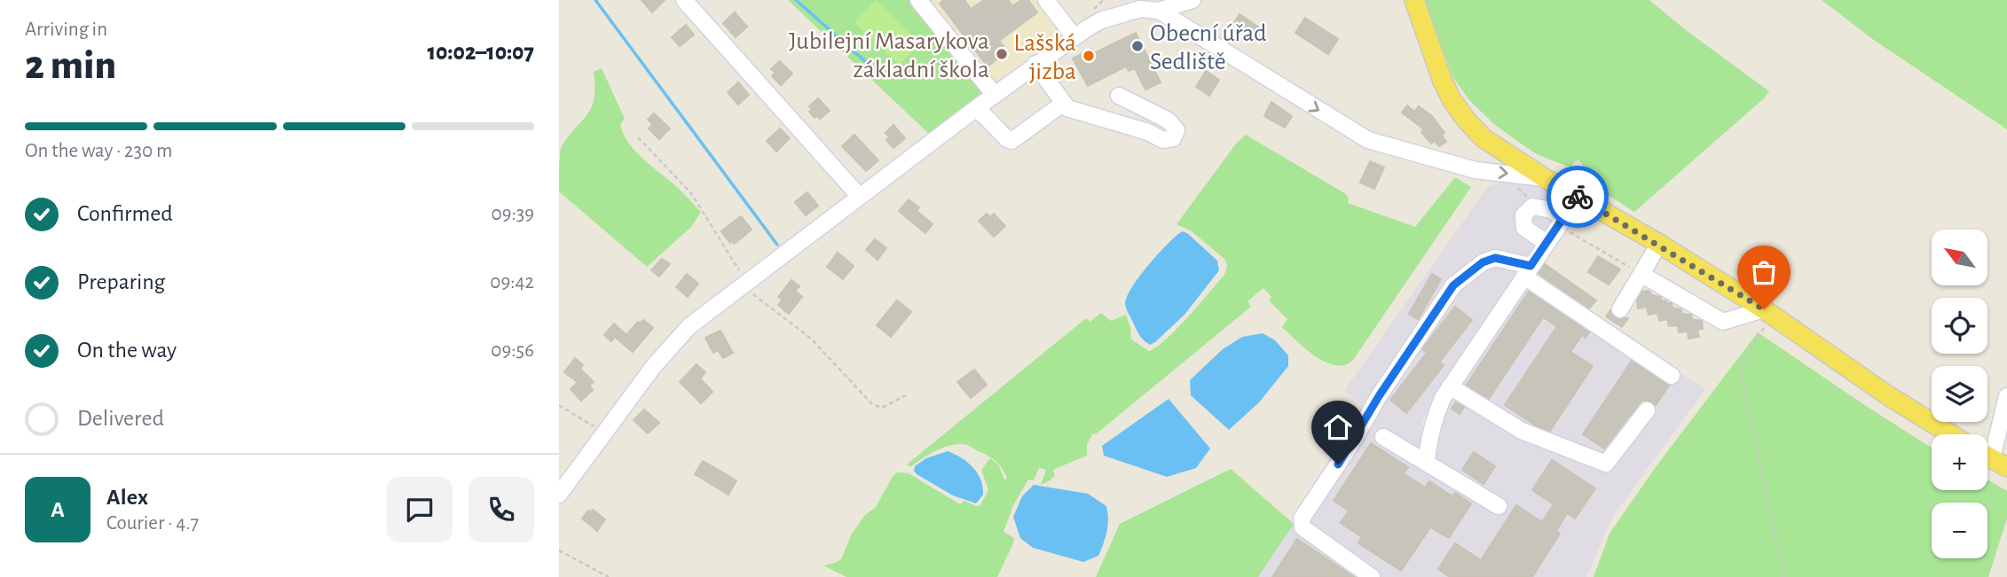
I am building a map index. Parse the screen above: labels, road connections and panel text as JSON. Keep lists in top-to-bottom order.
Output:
{
  "places": ["Obecní úřad Sedliště", "Jubilejní Masarykova základní škola", "Lašská jizba"],
  "north": "top left",
  "page": {
    "heading": ["2 min", "Arriving in", "10:02–10:07"],
    "panel": ["Alex", "Courier · 4.7"],
    "bar": "On the way · 230 m",
    "list": [
      ["Confirmed", "09:39"],
      ["Preparing", "09:42"],
      ["On the way", "09:56"],
      "Delivered"
    ],
    "map_buttons": ["+", "−"],
    "round": "A"
  }
}
